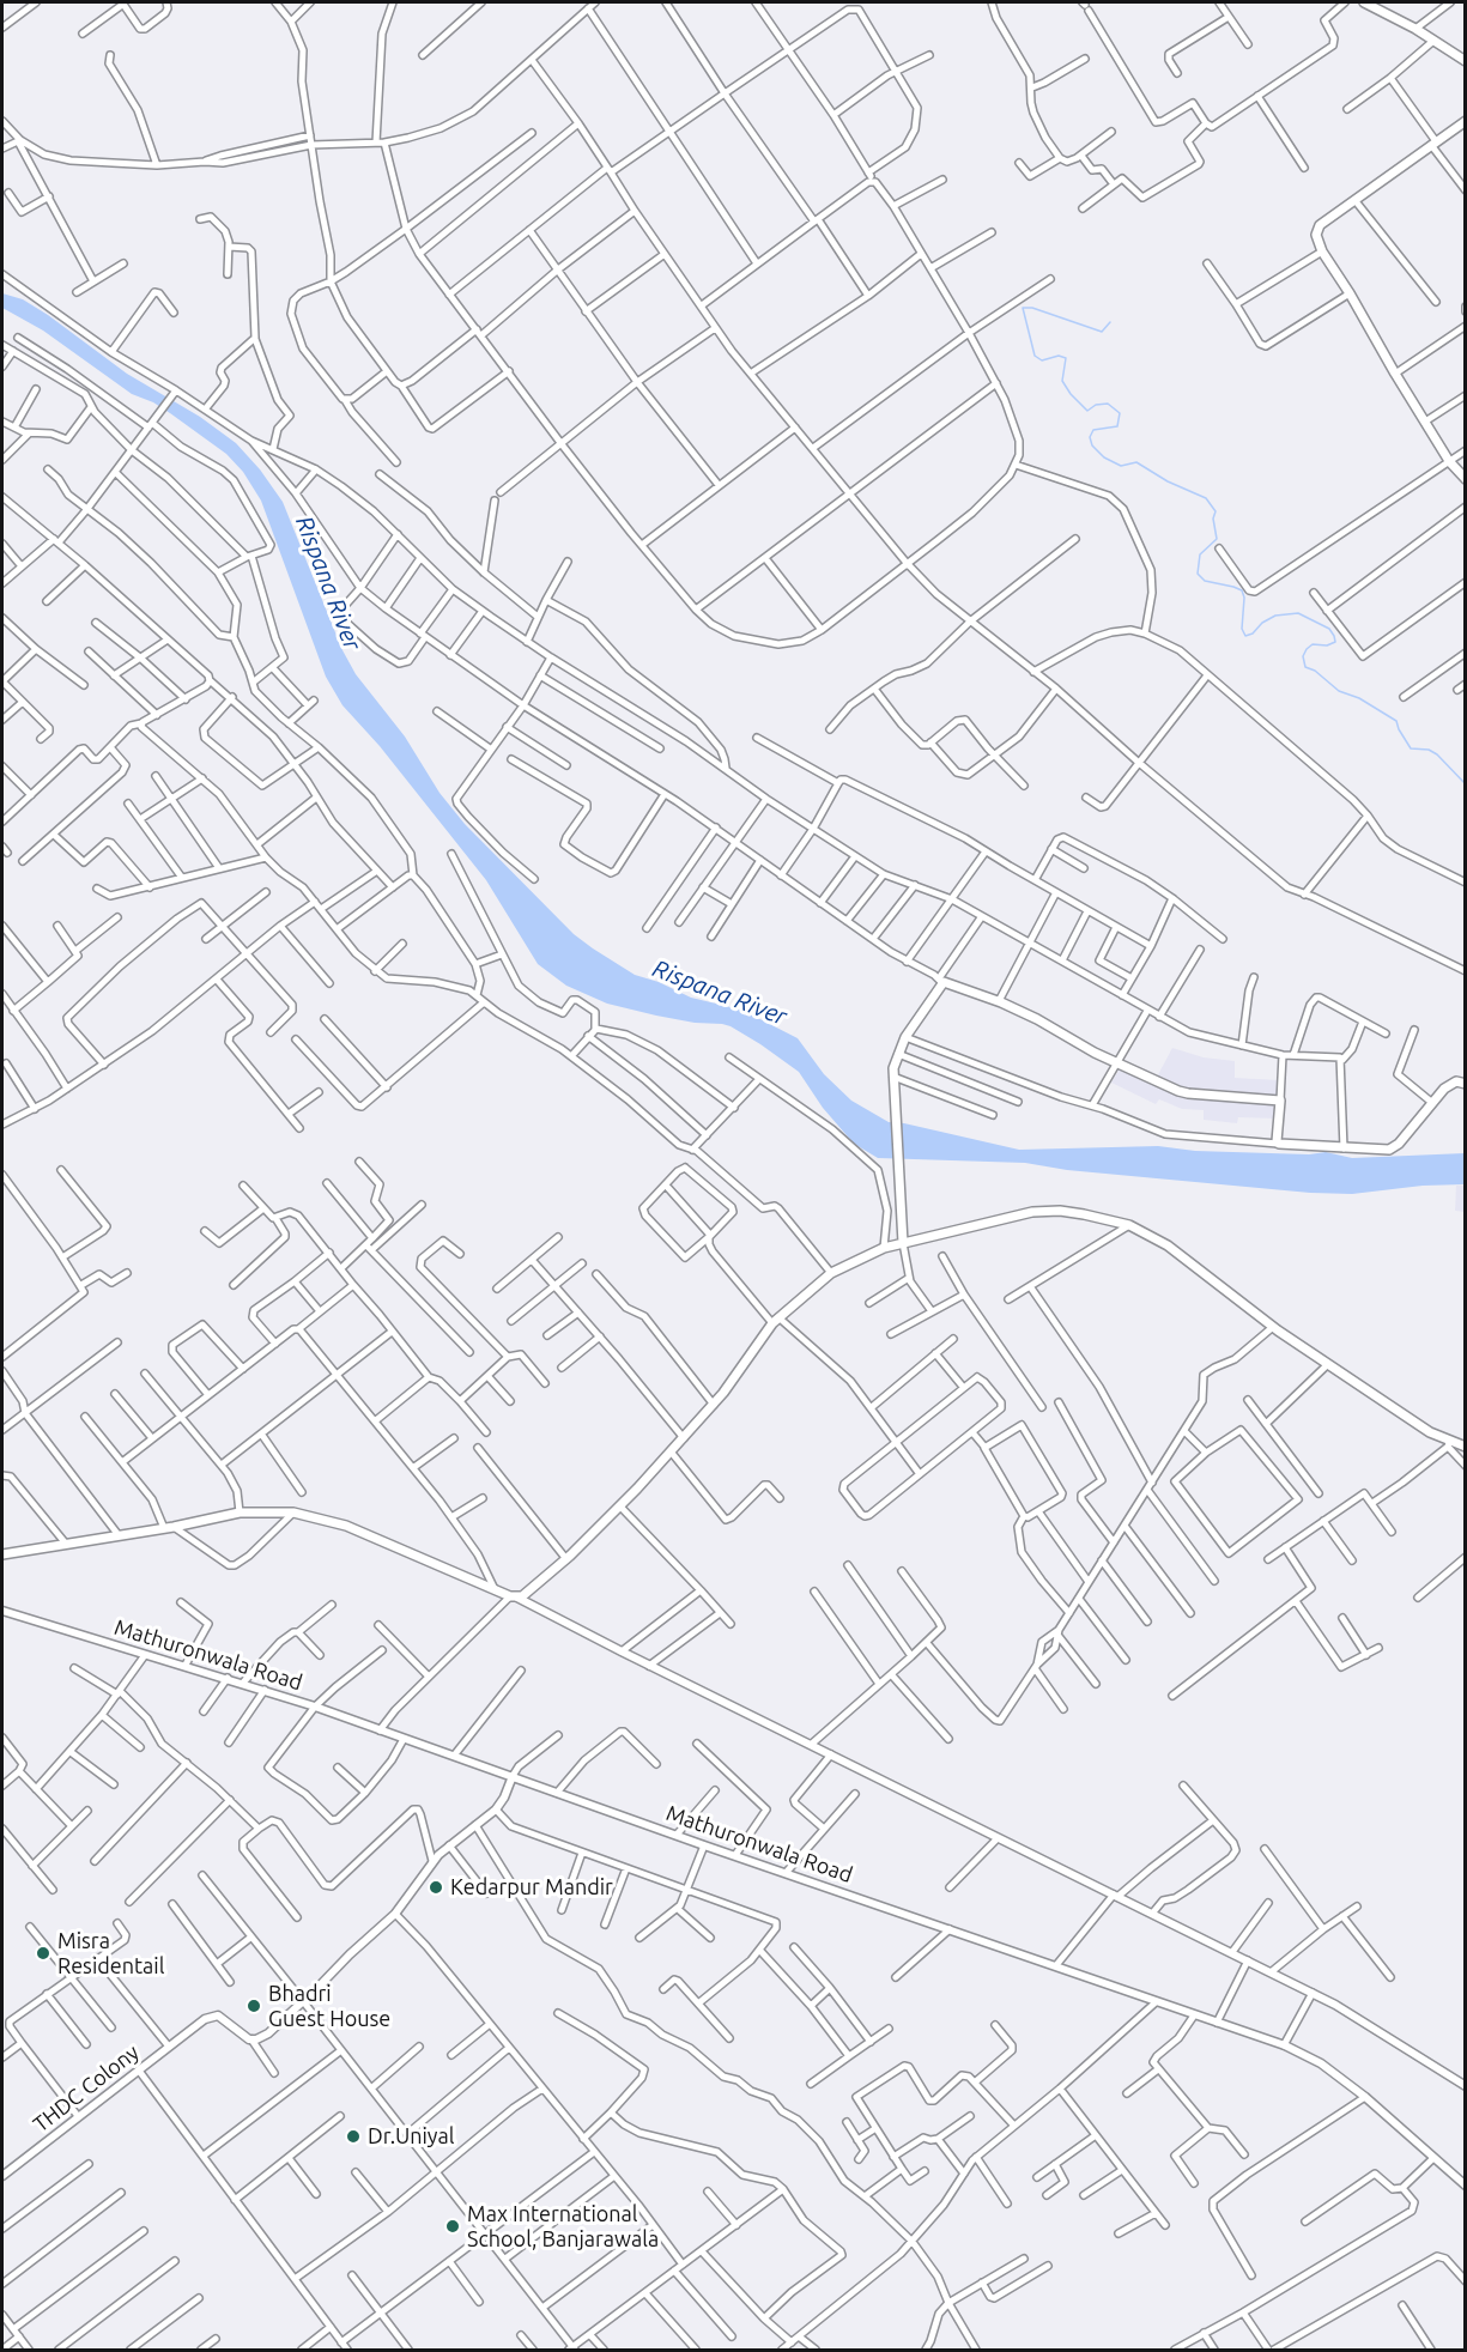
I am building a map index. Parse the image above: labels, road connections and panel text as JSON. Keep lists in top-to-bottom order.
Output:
{
  "streets": {
    "street": ["Mathuronwala Road", "THDC Colony"]
  },
  "water": ["Rispana River"],
  "places": [
    "Kedarpur Mandir",
    "Misra Residentail",
    "Bhadri Guest House",
    "Dr.Uniyal",
    "Max International School, Banjarawala"
  ]
}
